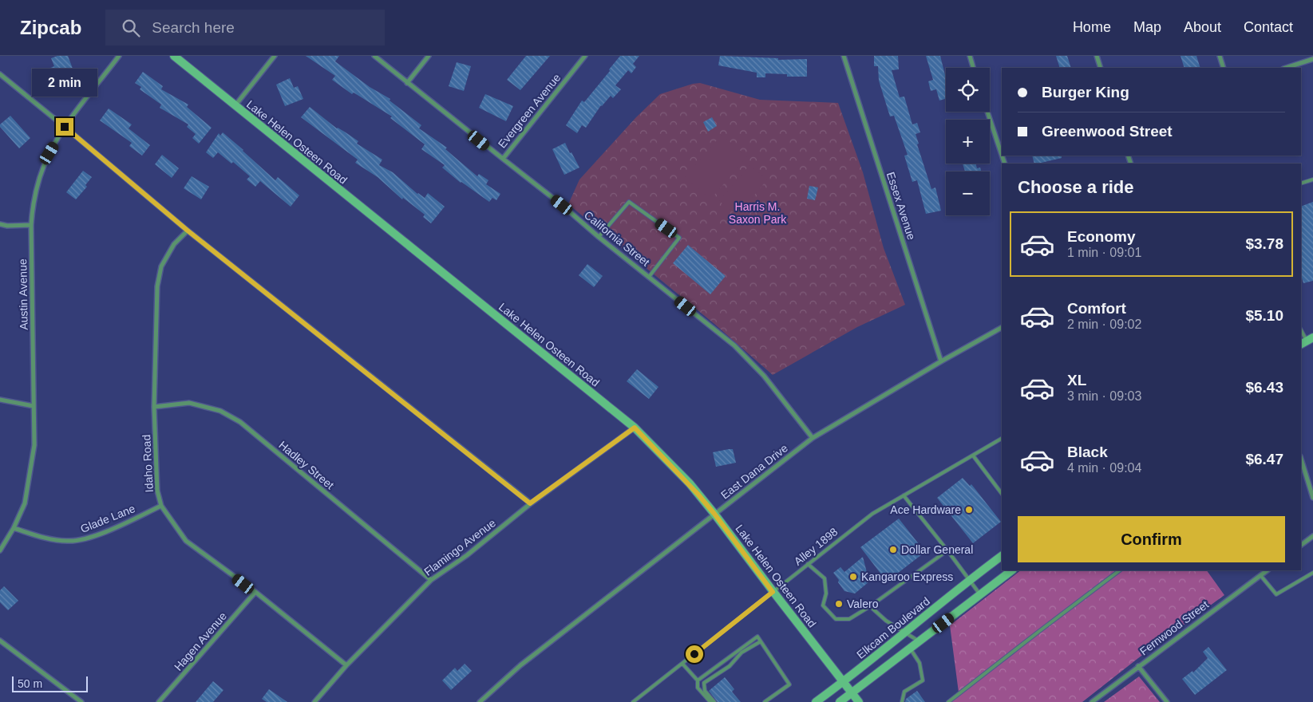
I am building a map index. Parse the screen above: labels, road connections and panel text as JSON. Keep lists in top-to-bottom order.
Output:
{
  "streets": {
    "street": [
      "Evergreen Avenue",
      "Lake Helen Osteen Road",
      "Essex Avenue",
      "California Street",
      "Austin Avenue",
      "Idaho Road",
      "Hadley Street",
      "East Dana Drive",
      "Glade Lane",
      "Flamingo Avenue",
      "Elkcam Boulevard",
      "Fernwood Street",
      "Hagen Avenue"
    ],
    "lane": ["Alley 1898"]
  },
  "crossings": [
    ["Evergreen Avenue", "California Street"],
    ["Lake Helen Osteen Road", "East Dana Drive"],
    ["Lake Helen Osteen Road", "Alley 1898"],
    ["Lake Helen Osteen Road", "Flamingo Avenue"],
    ["Lake Helen Osteen Road", "Elkcam Boulevard"],
    ["Essex Avenue", "East Dana Drive"],
    ["California Street", "East Dana Drive"],
    ["Austin Avenue", "Glade Lane"],
    ["Idaho Road", "Hadley Street"],
    ["Idaho Road", "Glade Lane"],
    ["Idaho Road", "Flamingo Avenue"],
    ["Idaho Road", "Hagen Avenue"],
    ["Hadley Street", "Flamingo Avenue"]
  ],
  "parks": ["Harris M. Saxon Park"],
  "places": [
    "Ace Hardware",
    "Dollar General",
    "Kangaroo Express",
    "Valero"
  ],
  "scale_bar": "50 m",
  "page": {
    "header": "Zipcab",
    "search": "Search here",
    "nav": [
      "Home",
      "Map",
      "About",
      "Contact"
    ],
    "map_buttons": ["+", "−"],
    "banner": ["Burger King", "Greenwood Street"],
    "bubble": "2 min",
    "heading": "Choose a ride",
    "list": [
      {
        "name": "Economy",
        "note": "1 min · 09:01",
        "value": "$3.78"
      },
      {
        "name": "Comfort",
        "note": "2 min · 09:02",
        "value": "$5.10"
      },
      {
        "name": "XL",
        "note": "3 min · 09:03",
        "value": "$6.43"
      },
      {
        "name": "Black",
        "note": "4 min · 09:04",
        "value": "$6.47"
      }
    ],
    "buttons": "Confirm",
    "scale": "50 m"
  }
}
